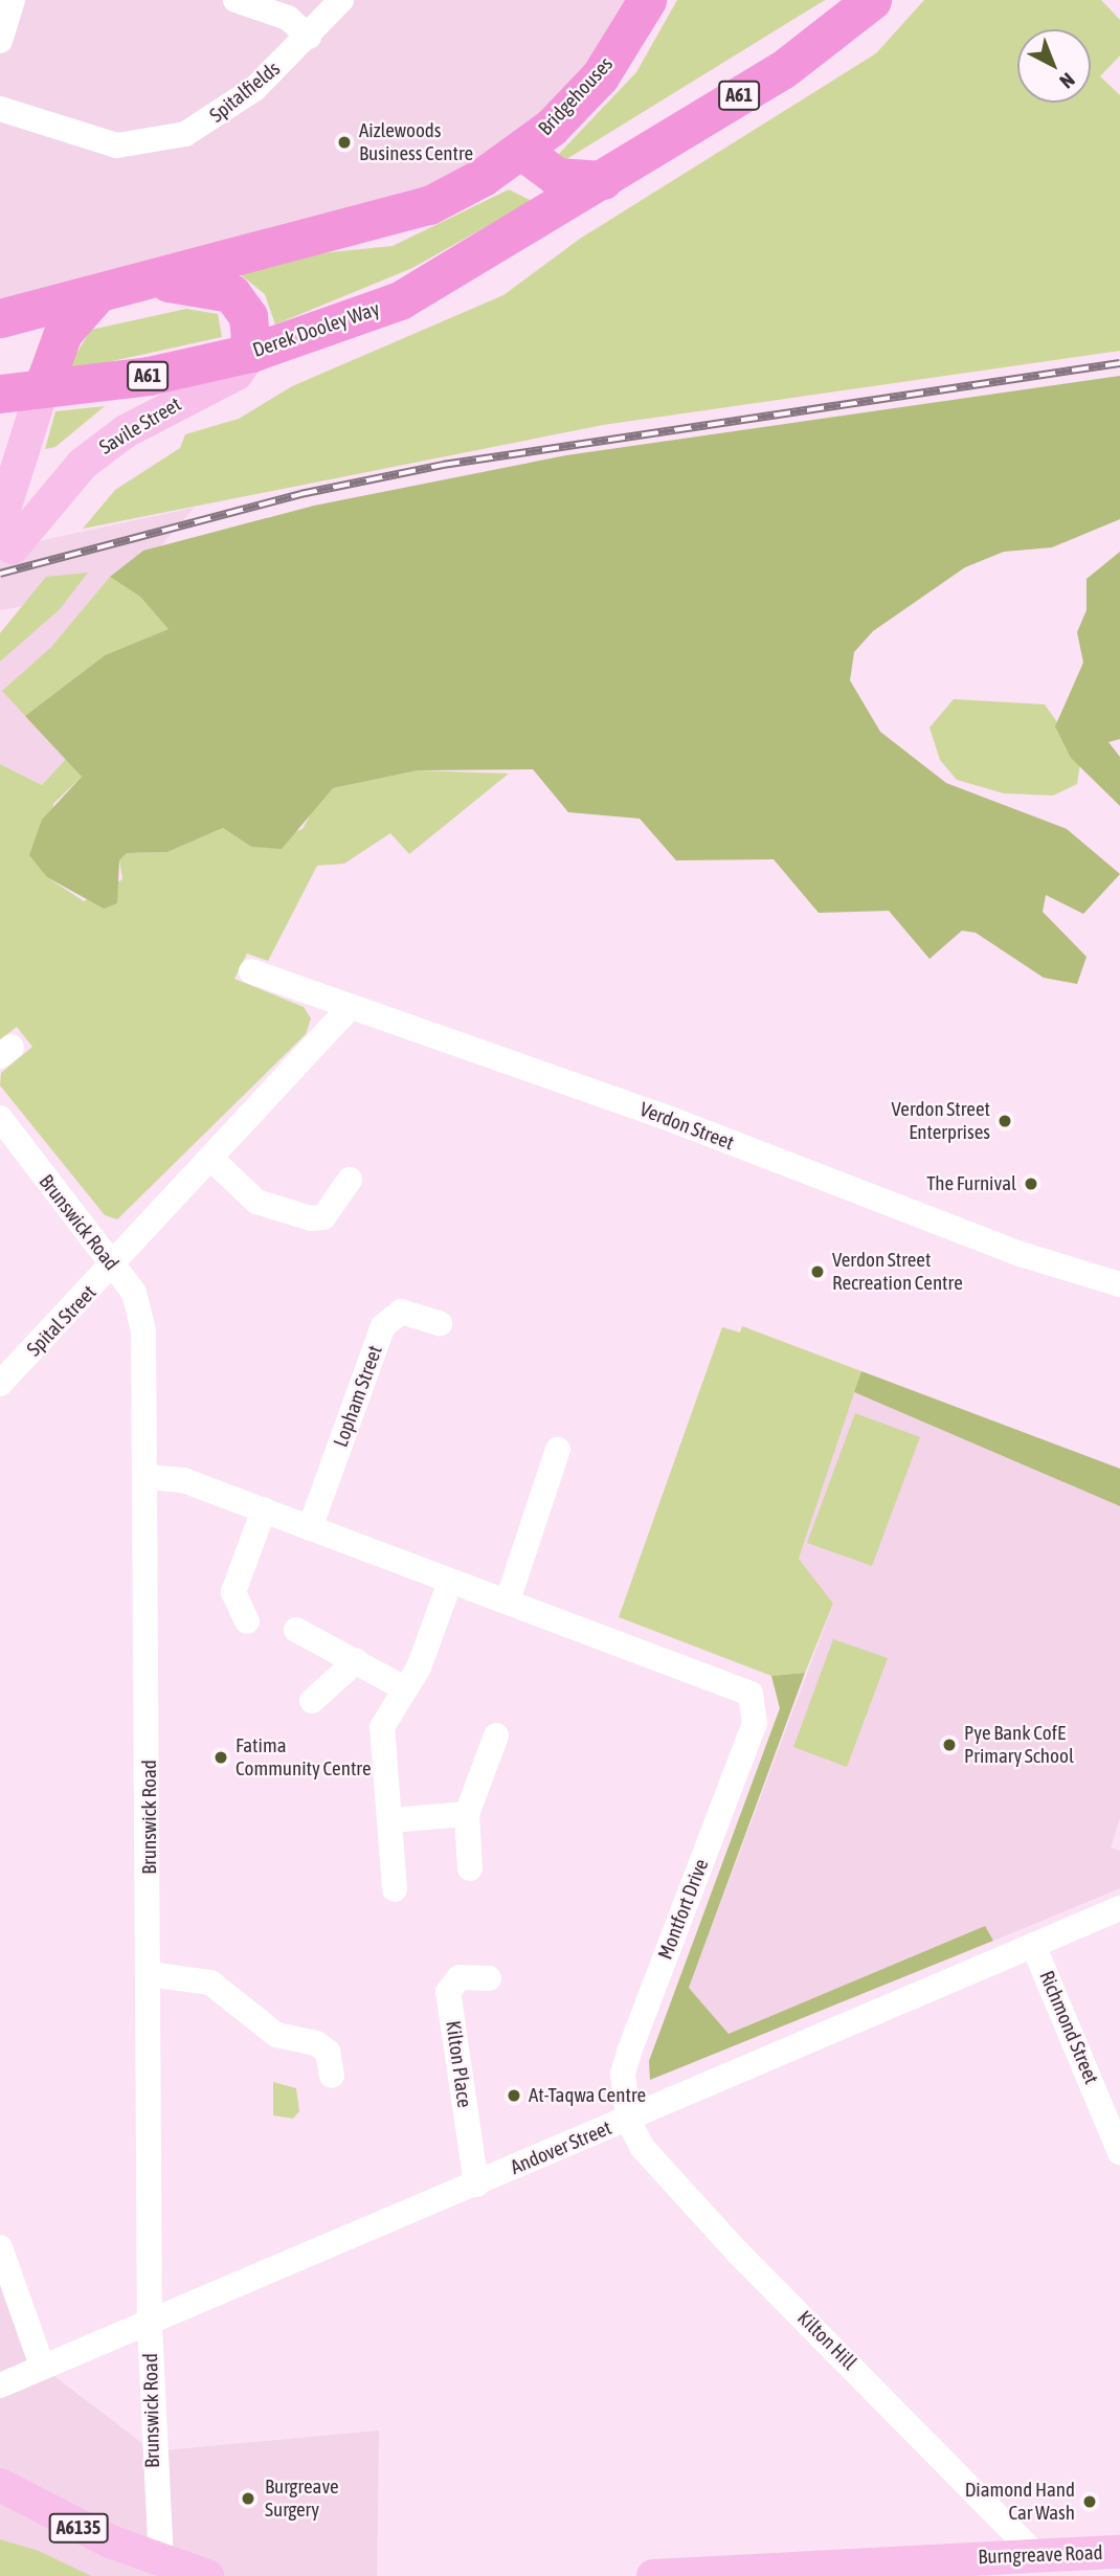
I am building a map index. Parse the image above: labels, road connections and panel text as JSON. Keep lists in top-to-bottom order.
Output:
{
  "streets": {
    "highway": ["A61", "Bridgehouses", "Derek Dooley Way"],
    "main road": ["Savile Street", "A6135", "Burngreave Road"],
    "street": [
      "Spitalfields",
      "Verdon Street",
      "Brunswick Road",
      "Spital Street",
      "Lopham Street",
      "Montfort Drive",
      "Richmond Street",
      "Kilton Place",
      "Andover Street",
      "Kilton Hill"
    ]
  },
  "crossings": [
    ["A61", "Derek Dooley Way"],
    ["Derek Dooley Way", "Savile Street"],
    ["Verdon Street", "Spital Street"],
    ["Brunswick Road", "Spital Street"],
    ["Brunswick Road", "Andover Street"],
    ["Brunswick Road", "A6135"],
    ["Montfort Drive", "Andover Street"],
    ["Montfort Drive", "Kilton Hill"],
    ["Richmond Street", "Andover Street"],
    ["Kilton Place", "Andover Street"],
    ["Andover Street", "Kilton Hill"],
    ["Kilton Hill", "Burngreave Road"]
  ],
  "places": [
    "Aizlewoods Business Centre",
    "Verdon Street Enterprises",
    "The Furnival",
    "Verdon Street Recreation Centre",
    "Pye Bank CofE Primary School",
    "Fatima Community Centre",
    "At-Taqwa Centre",
    "Burgreave Surgery",
    "Diamond Hand Car Wash"
  ],
  "north": "bottom right"
}
